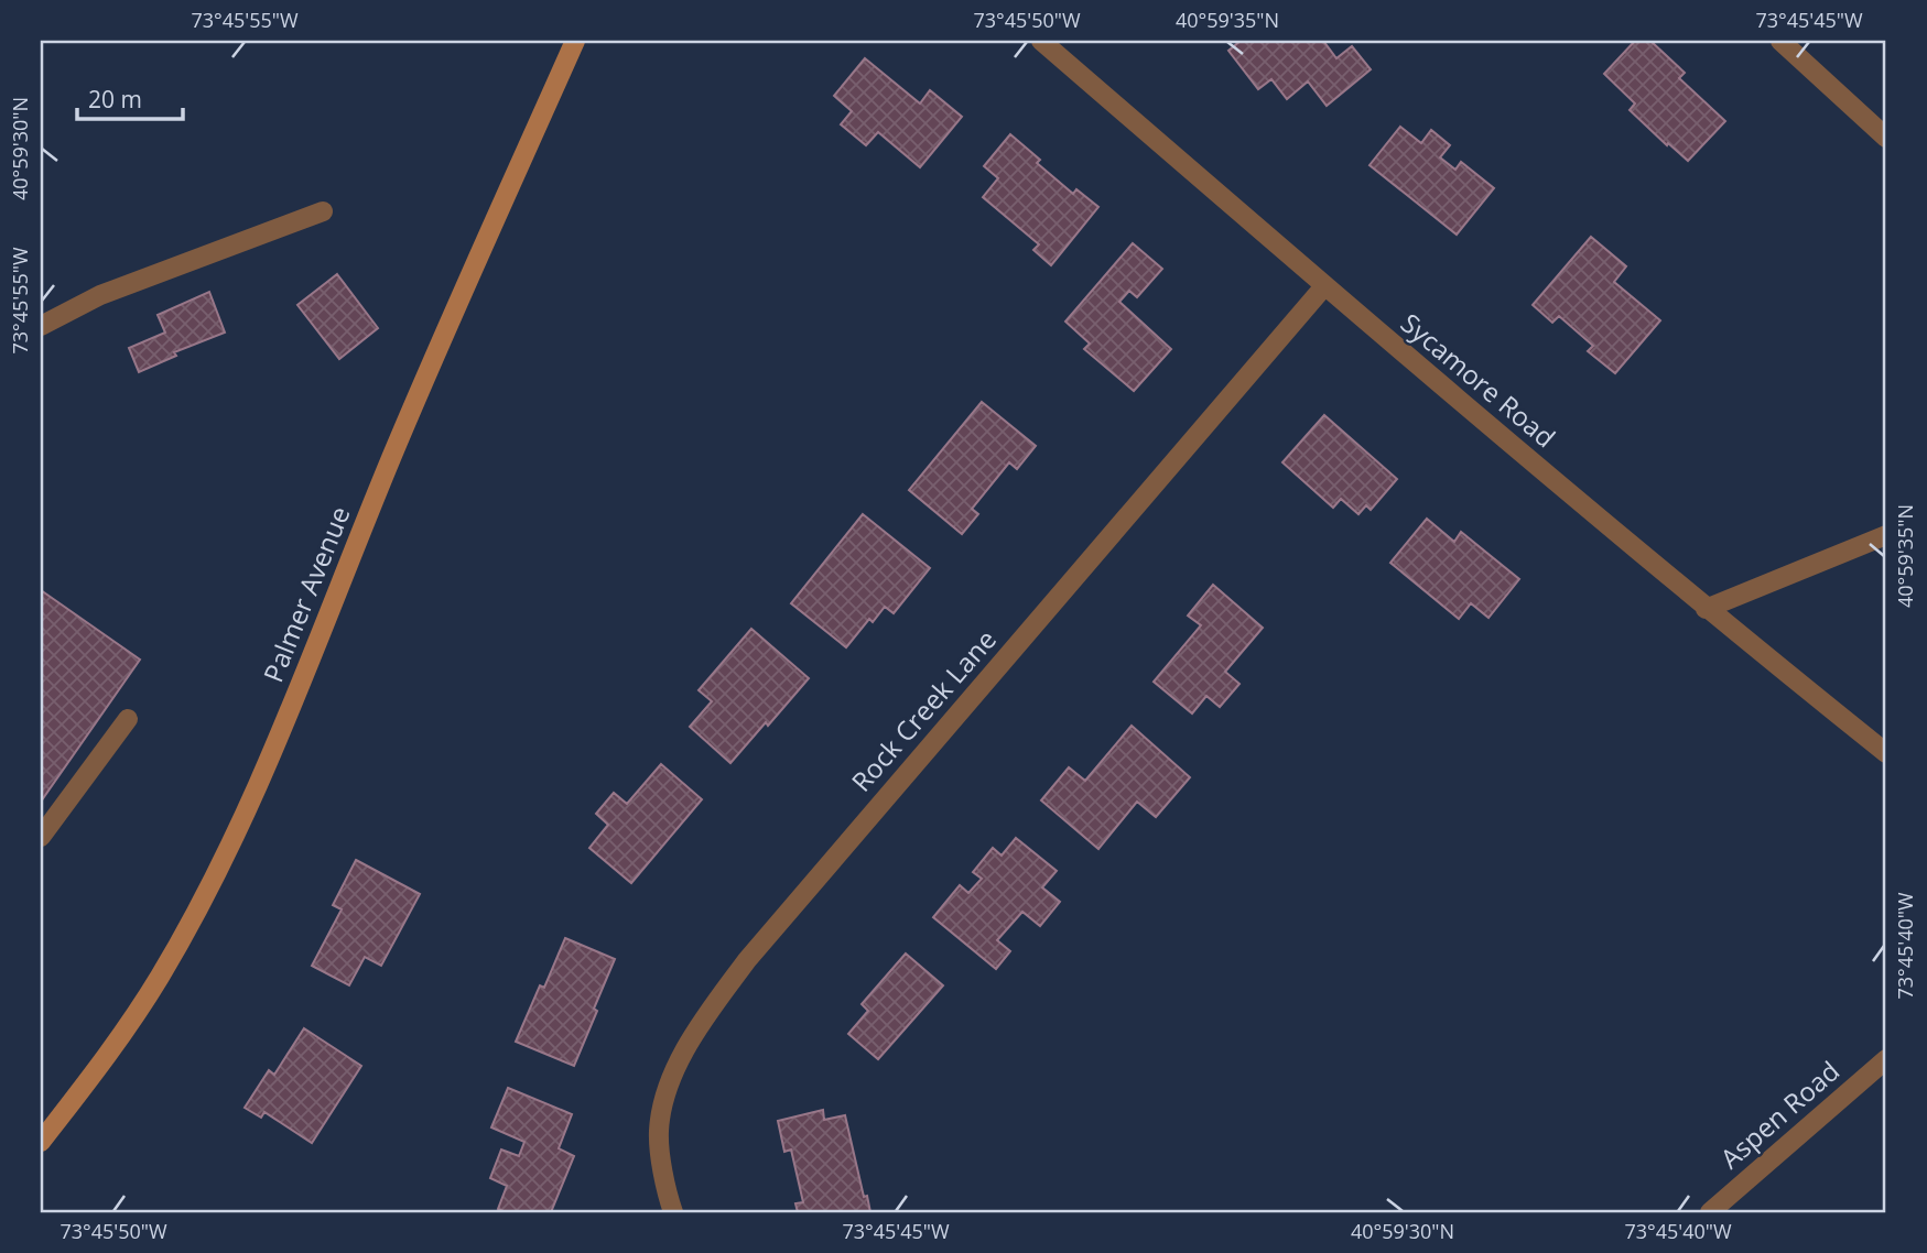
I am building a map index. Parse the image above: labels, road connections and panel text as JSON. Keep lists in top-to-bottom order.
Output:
{
  "streets": {
    "main road": ["Palmer Avenue"],
    "street": ["Sycamore Road", "Rock Creek Lane", "Aspen Road"]
  },
  "crossings": [
    ["Sycamore Road", "Rock Creek Lane"]
  ],
  "scale_bar": "20 m",
  "coordinates": [
    "73°45'55\"W",
    "73°45'50\"W",
    "40°59'35\"N",
    "73°45'45\"W",
    "40°59'30\"N",
    "73°45'40\"W"
  ]
}
